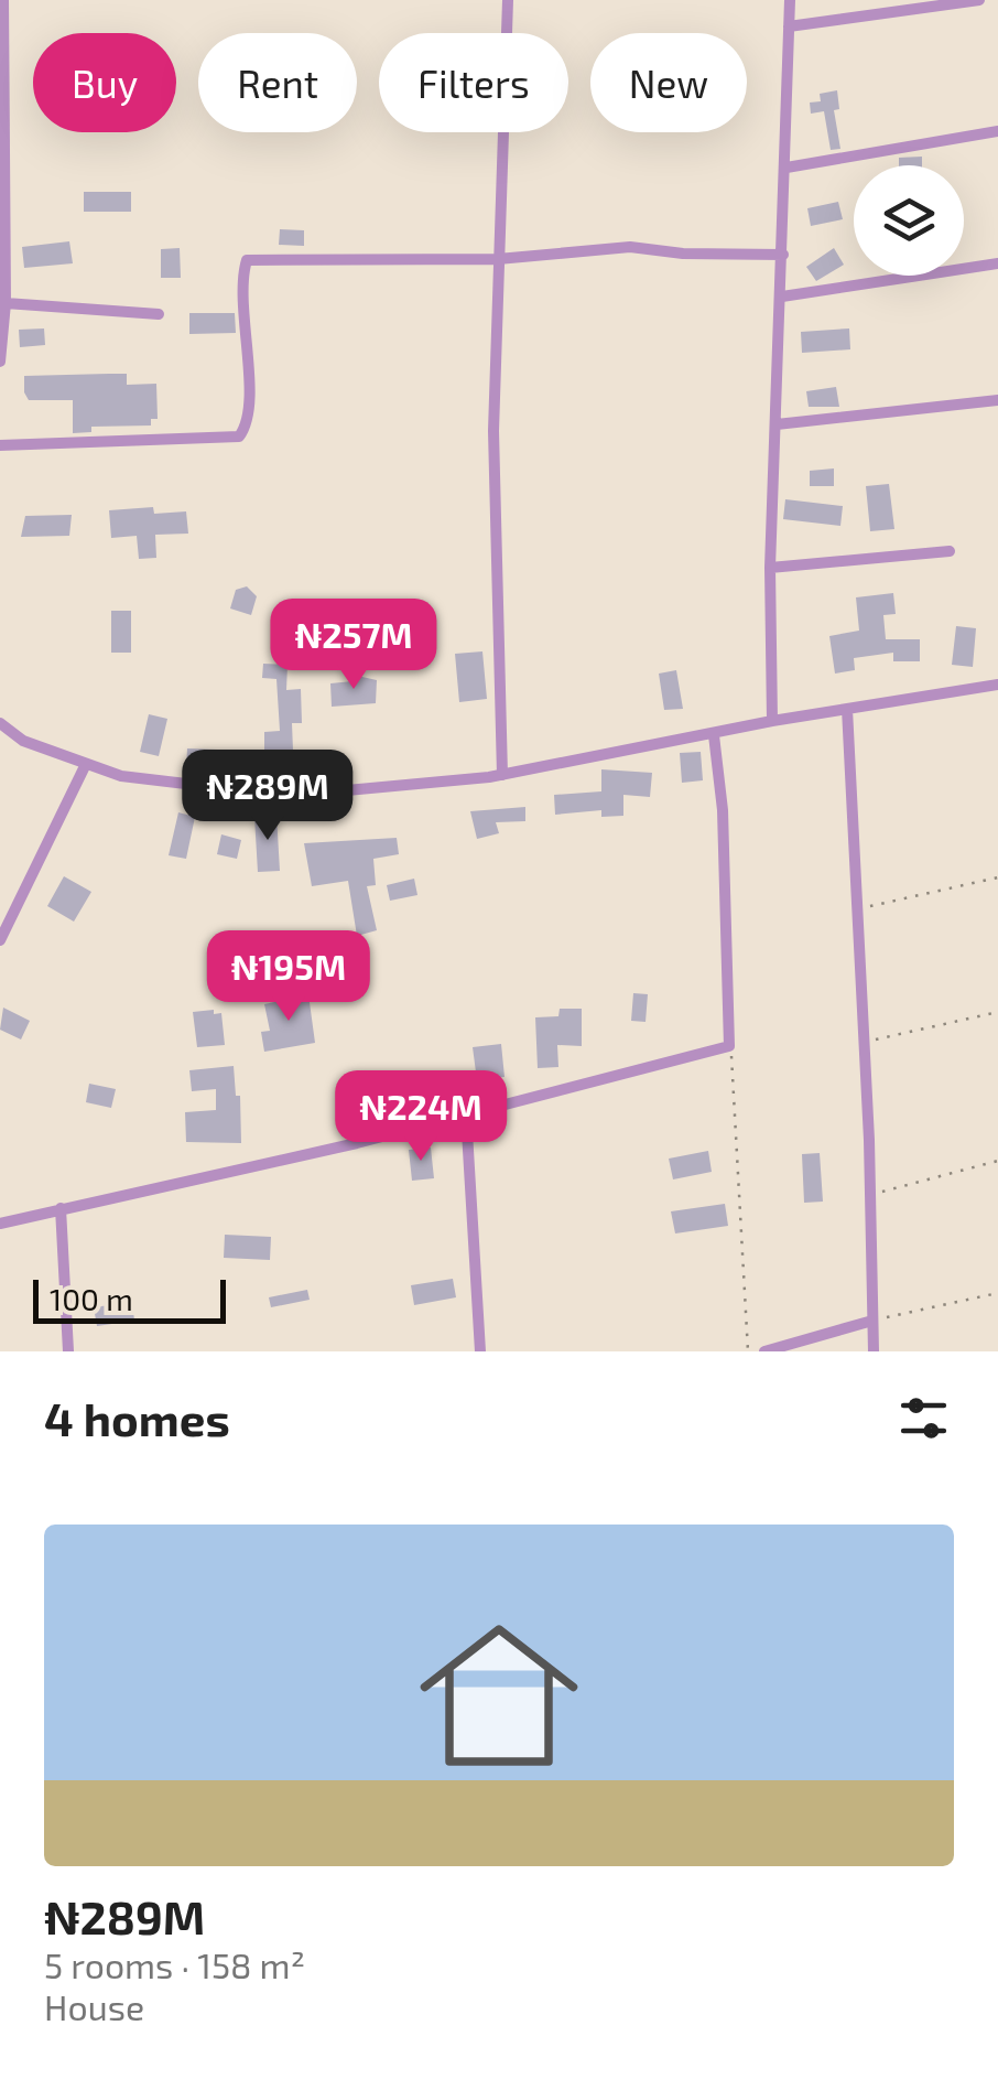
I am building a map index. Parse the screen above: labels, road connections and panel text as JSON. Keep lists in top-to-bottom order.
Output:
{
  "scale_bar": "100 m",
  "page": {
    "chip": [
      "Buy",
      "Rent",
      "Filters",
      "New"
    ],
    "price": [
      "₦257M",
      "₦289M",
      "₦195M",
      "₦224M"
    ],
    "scale": "100 m",
    "heading": "4 homes",
    "list": [
      {
        "name": "₦289M",
        "note": "5 rooms · 158 m² · House"
      }
    ]
  }
}
